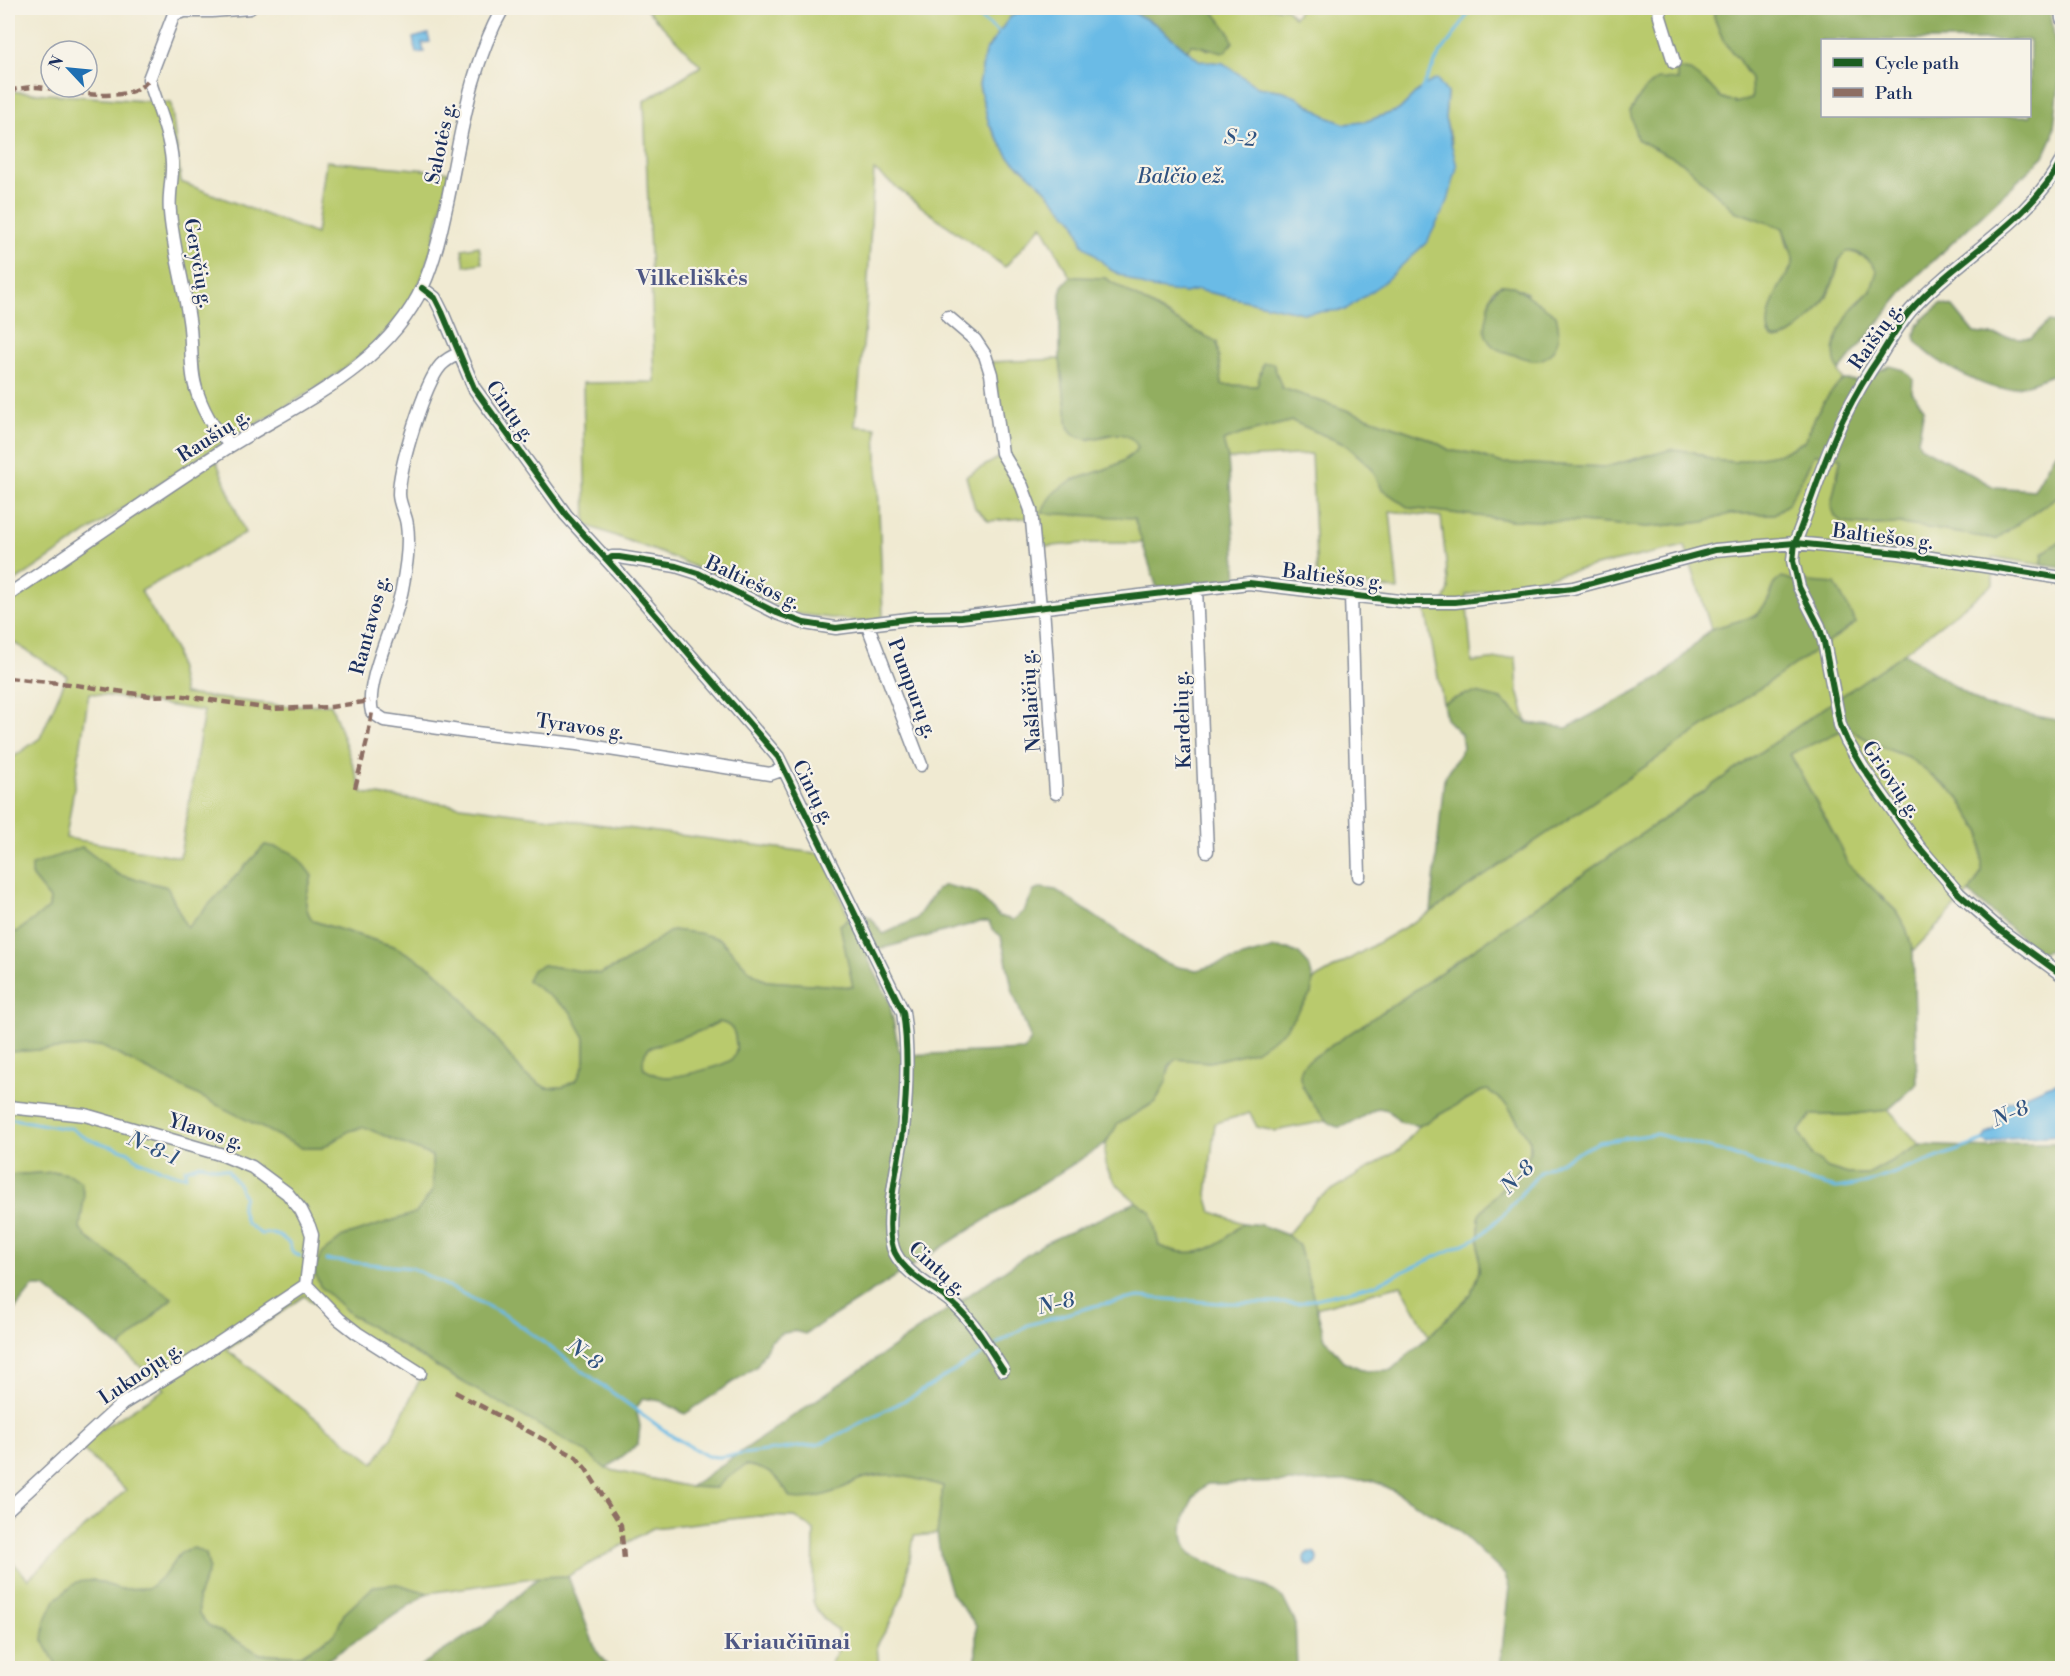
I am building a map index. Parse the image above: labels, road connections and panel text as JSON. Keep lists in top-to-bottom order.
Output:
{
  "streets": {
    "street": [
      "Salotės g.",
      "Geryčių g.",
      "Raišių g.",
      "Cintų g.",
      "Raušių g.",
      "Baltiešos g.",
      "Rantavos g.",
      "Pumpurų g.",
      "Našlaičių g.",
      "Kardelių g.",
      "Tyravos g.",
      "Griovių g.",
      "Ylavos g.",
      "Luknojų g."
    ]
  },
  "crossings": [
    ["Salotės g.", "Cintų g."],
    ["Salotės g.", "Raušių g."],
    ["Geryčių g.", "Raušių g."],
    ["Raišių g.", "Baltiešos g."],
    ["Raišių g.", "Griovių g."],
    ["Cintų g.", "Raušių g."],
    ["Cintų g.", "Baltiešos g."],
    ["Cintų g.", "Rantavos g."],
    ["Cintų g.", "Tyravos g."],
    ["Baltiešos g.", "Pumpurų g."],
    ["Baltiešos g.", "Našlaičių g."],
    ["Baltiešos g.", "Kardelių g."],
    ["Baltiešos g.", "Griovių g."],
    ["Rantavos g.", "Tyravos g."],
    ["Ylavos g.", "Luknojų g."]
  ],
  "districts": ["Vilkeliškės", "Kriaučiūnai"],
  "water": [
    "S-2",
    "Balčio ež.",
    "N-8",
    "N-8-1"
  ],
  "legend": ["Cycle path", "Path"],
  "north": "top left"
}
